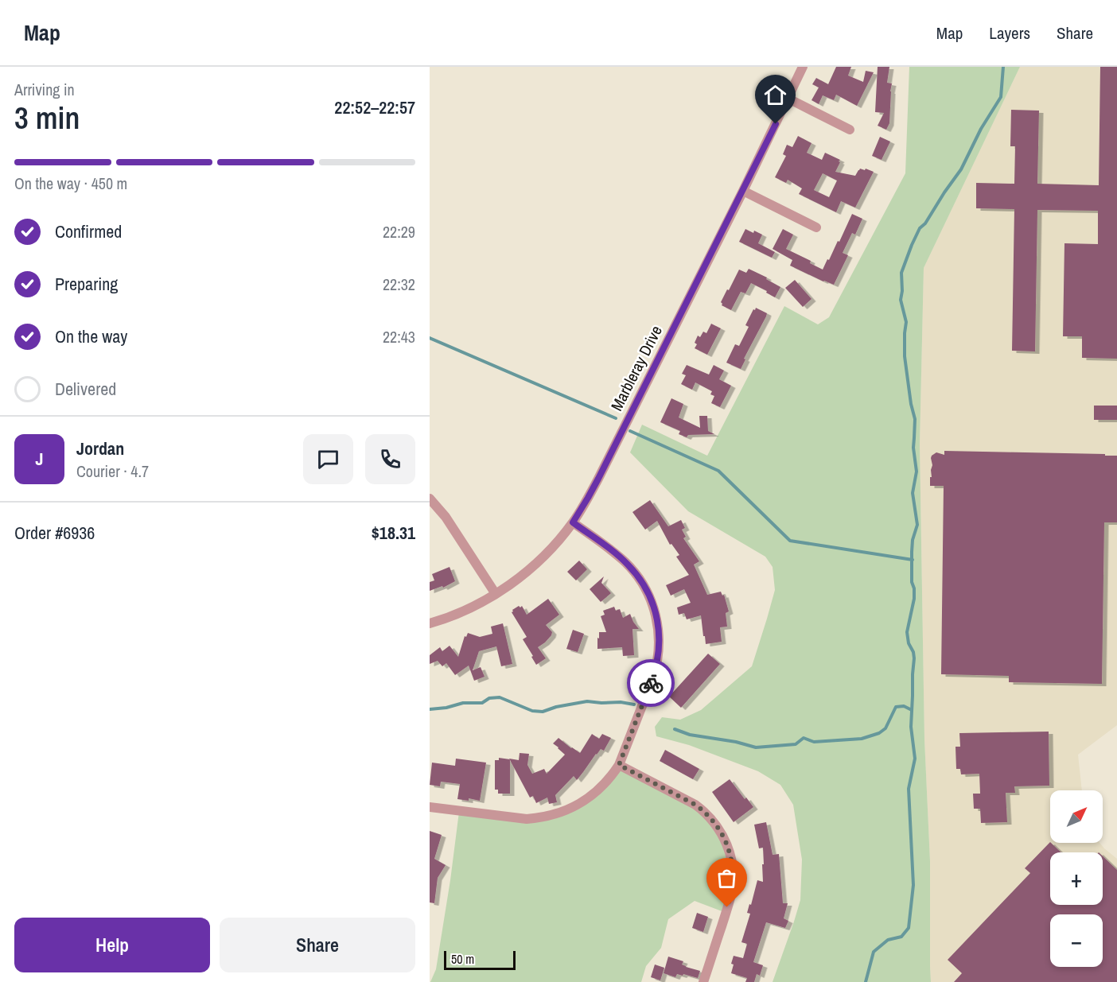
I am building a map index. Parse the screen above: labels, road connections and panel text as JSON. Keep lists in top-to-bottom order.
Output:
{
  "streets": {
    "street": ["Marbleray Drive"]
  },
  "scale_bar": "50 m",
  "north": "top right",
  "page": {
    "header": "Map",
    "nav": ["Map", "Layers", "Share"],
    "heading": ["3 min", "Arriving in", "22:52–22:57"],
    "panel": [
      "Jordan",
      "Courier · 4.7",
      "Order #6936",
      "$18.31"
    ],
    "bar": "On the way · 450 m",
    "list": [
      ["Confirmed", "22:29"],
      ["Preparing", "22:32"],
      ["On the way", "22:43"],
      "Delivered"
    ],
    "round": "J",
    "map_buttons": ["+", "−"],
    "buttons": ["Help", "Share"],
    "scale": "50 m"
  }
}
